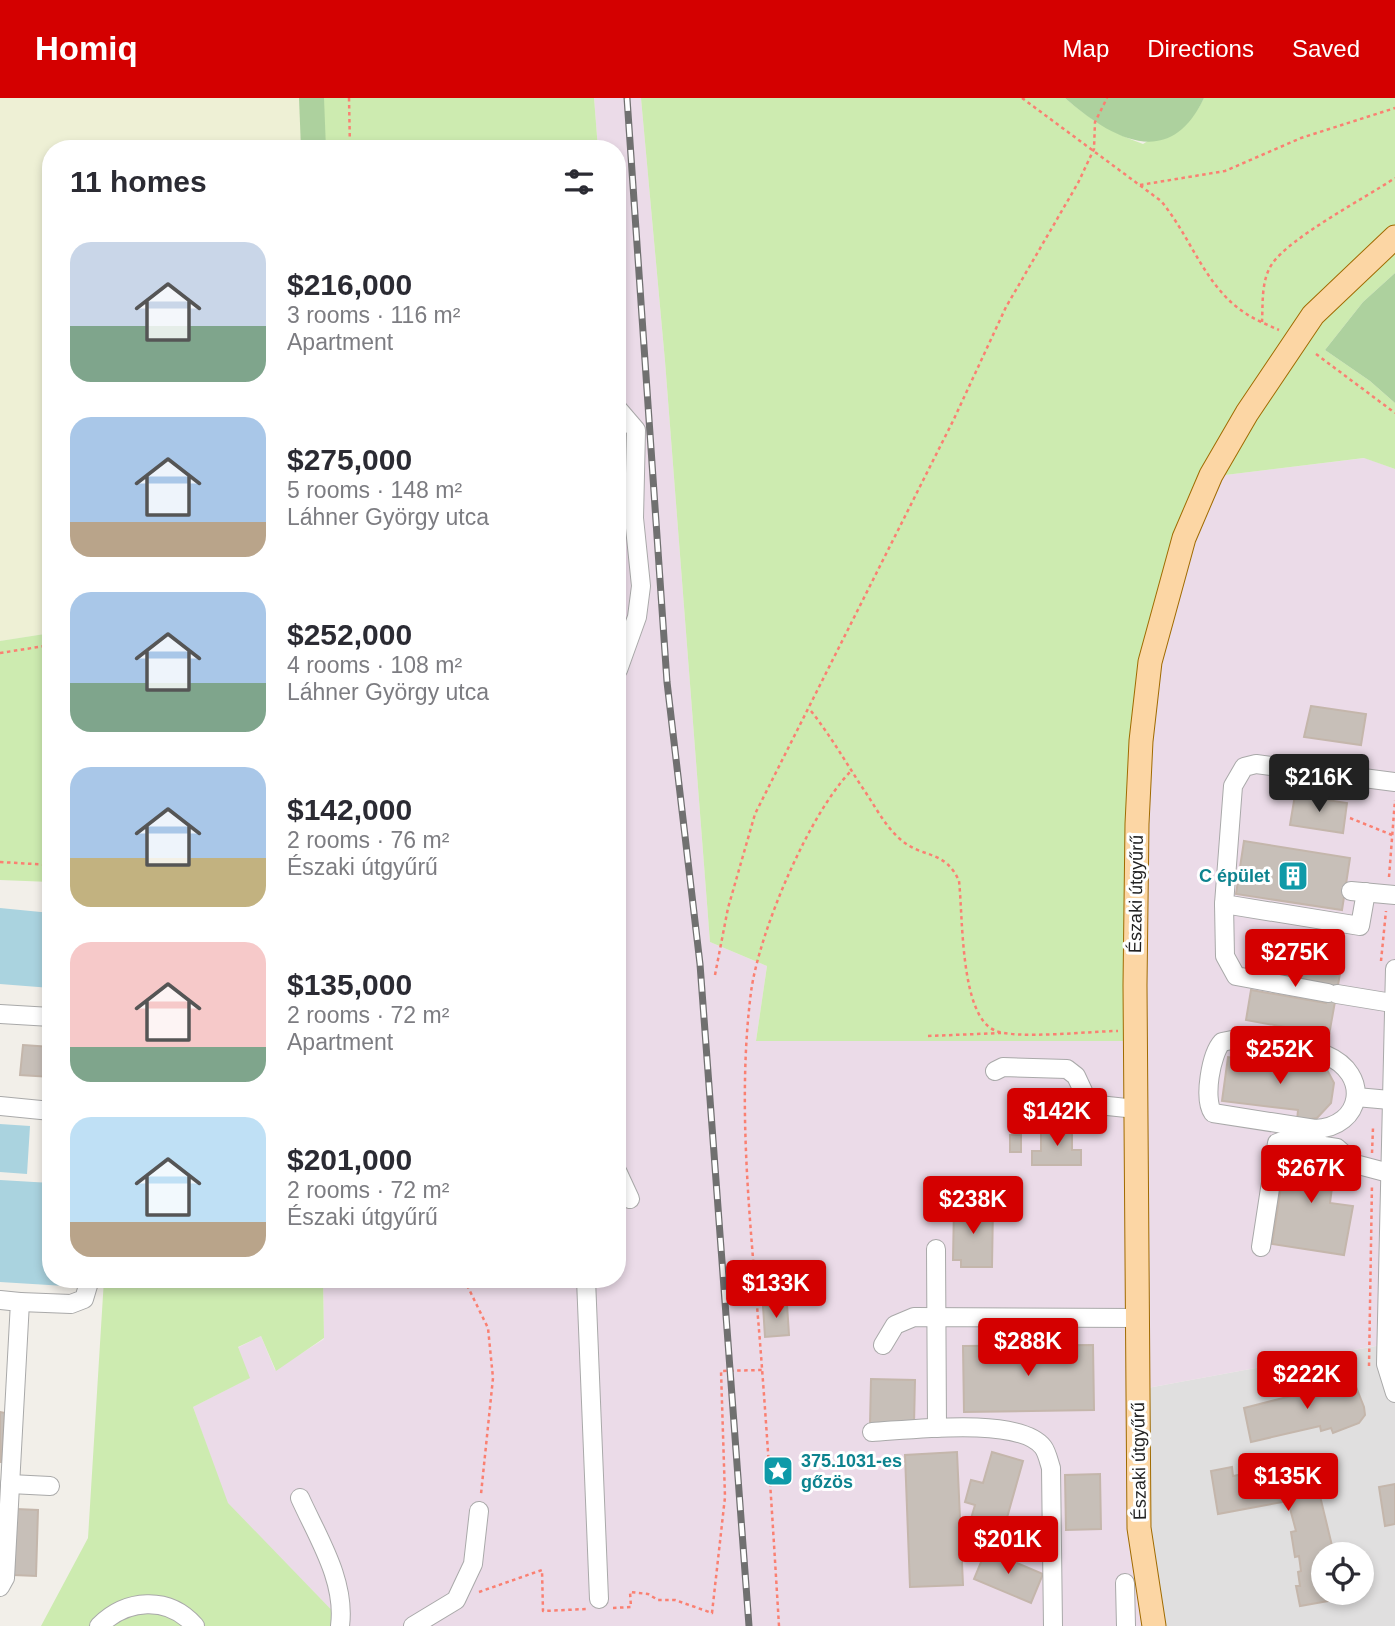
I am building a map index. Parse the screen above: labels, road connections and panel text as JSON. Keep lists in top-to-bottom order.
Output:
{
  "streets": {
    "main road": ["Északi útgyűrű"]
  },
  "places": {
    "building": ["C épület"],
    "place": ["375.1031-es gőzös"]
  },
  "page": {
    "header": "Homiq",
    "nav": ["Map", "Directions", "Saved"],
    "heading": "11 homes",
    "list": [
      {
        "name": "$216,000",
        "note": "3 rooms · 116 m² · Apartment"
      },
      {
        "name": "$275,000",
        "note": "5 rooms · 148 m² · Láhner György utca"
      },
      {
        "name": "$252,000",
        "note": "4 rooms · 108 m² · Láhner György utca"
      },
      {
        "name": "$142,000",
        "note": "2 rooms · 76 m² · Északi útgyűrű"
      },
      {
        "name": "$135,000",
        "note": "2 rooms · 72 m² · Apartment"
      },
      {
        "name": "$201,000",
        "note": "2 rooms · 72 m² · Északi útgyűrű"
      }
    ],
    "price": [
      "$216K",
      "$275K",
      "$252K",
      "$142K",
      "$267K",
      "$238K",
      "$133K",
      "$288K",
      "$222K",
      "$135K",
      "$201K"
    ]
  }
}
